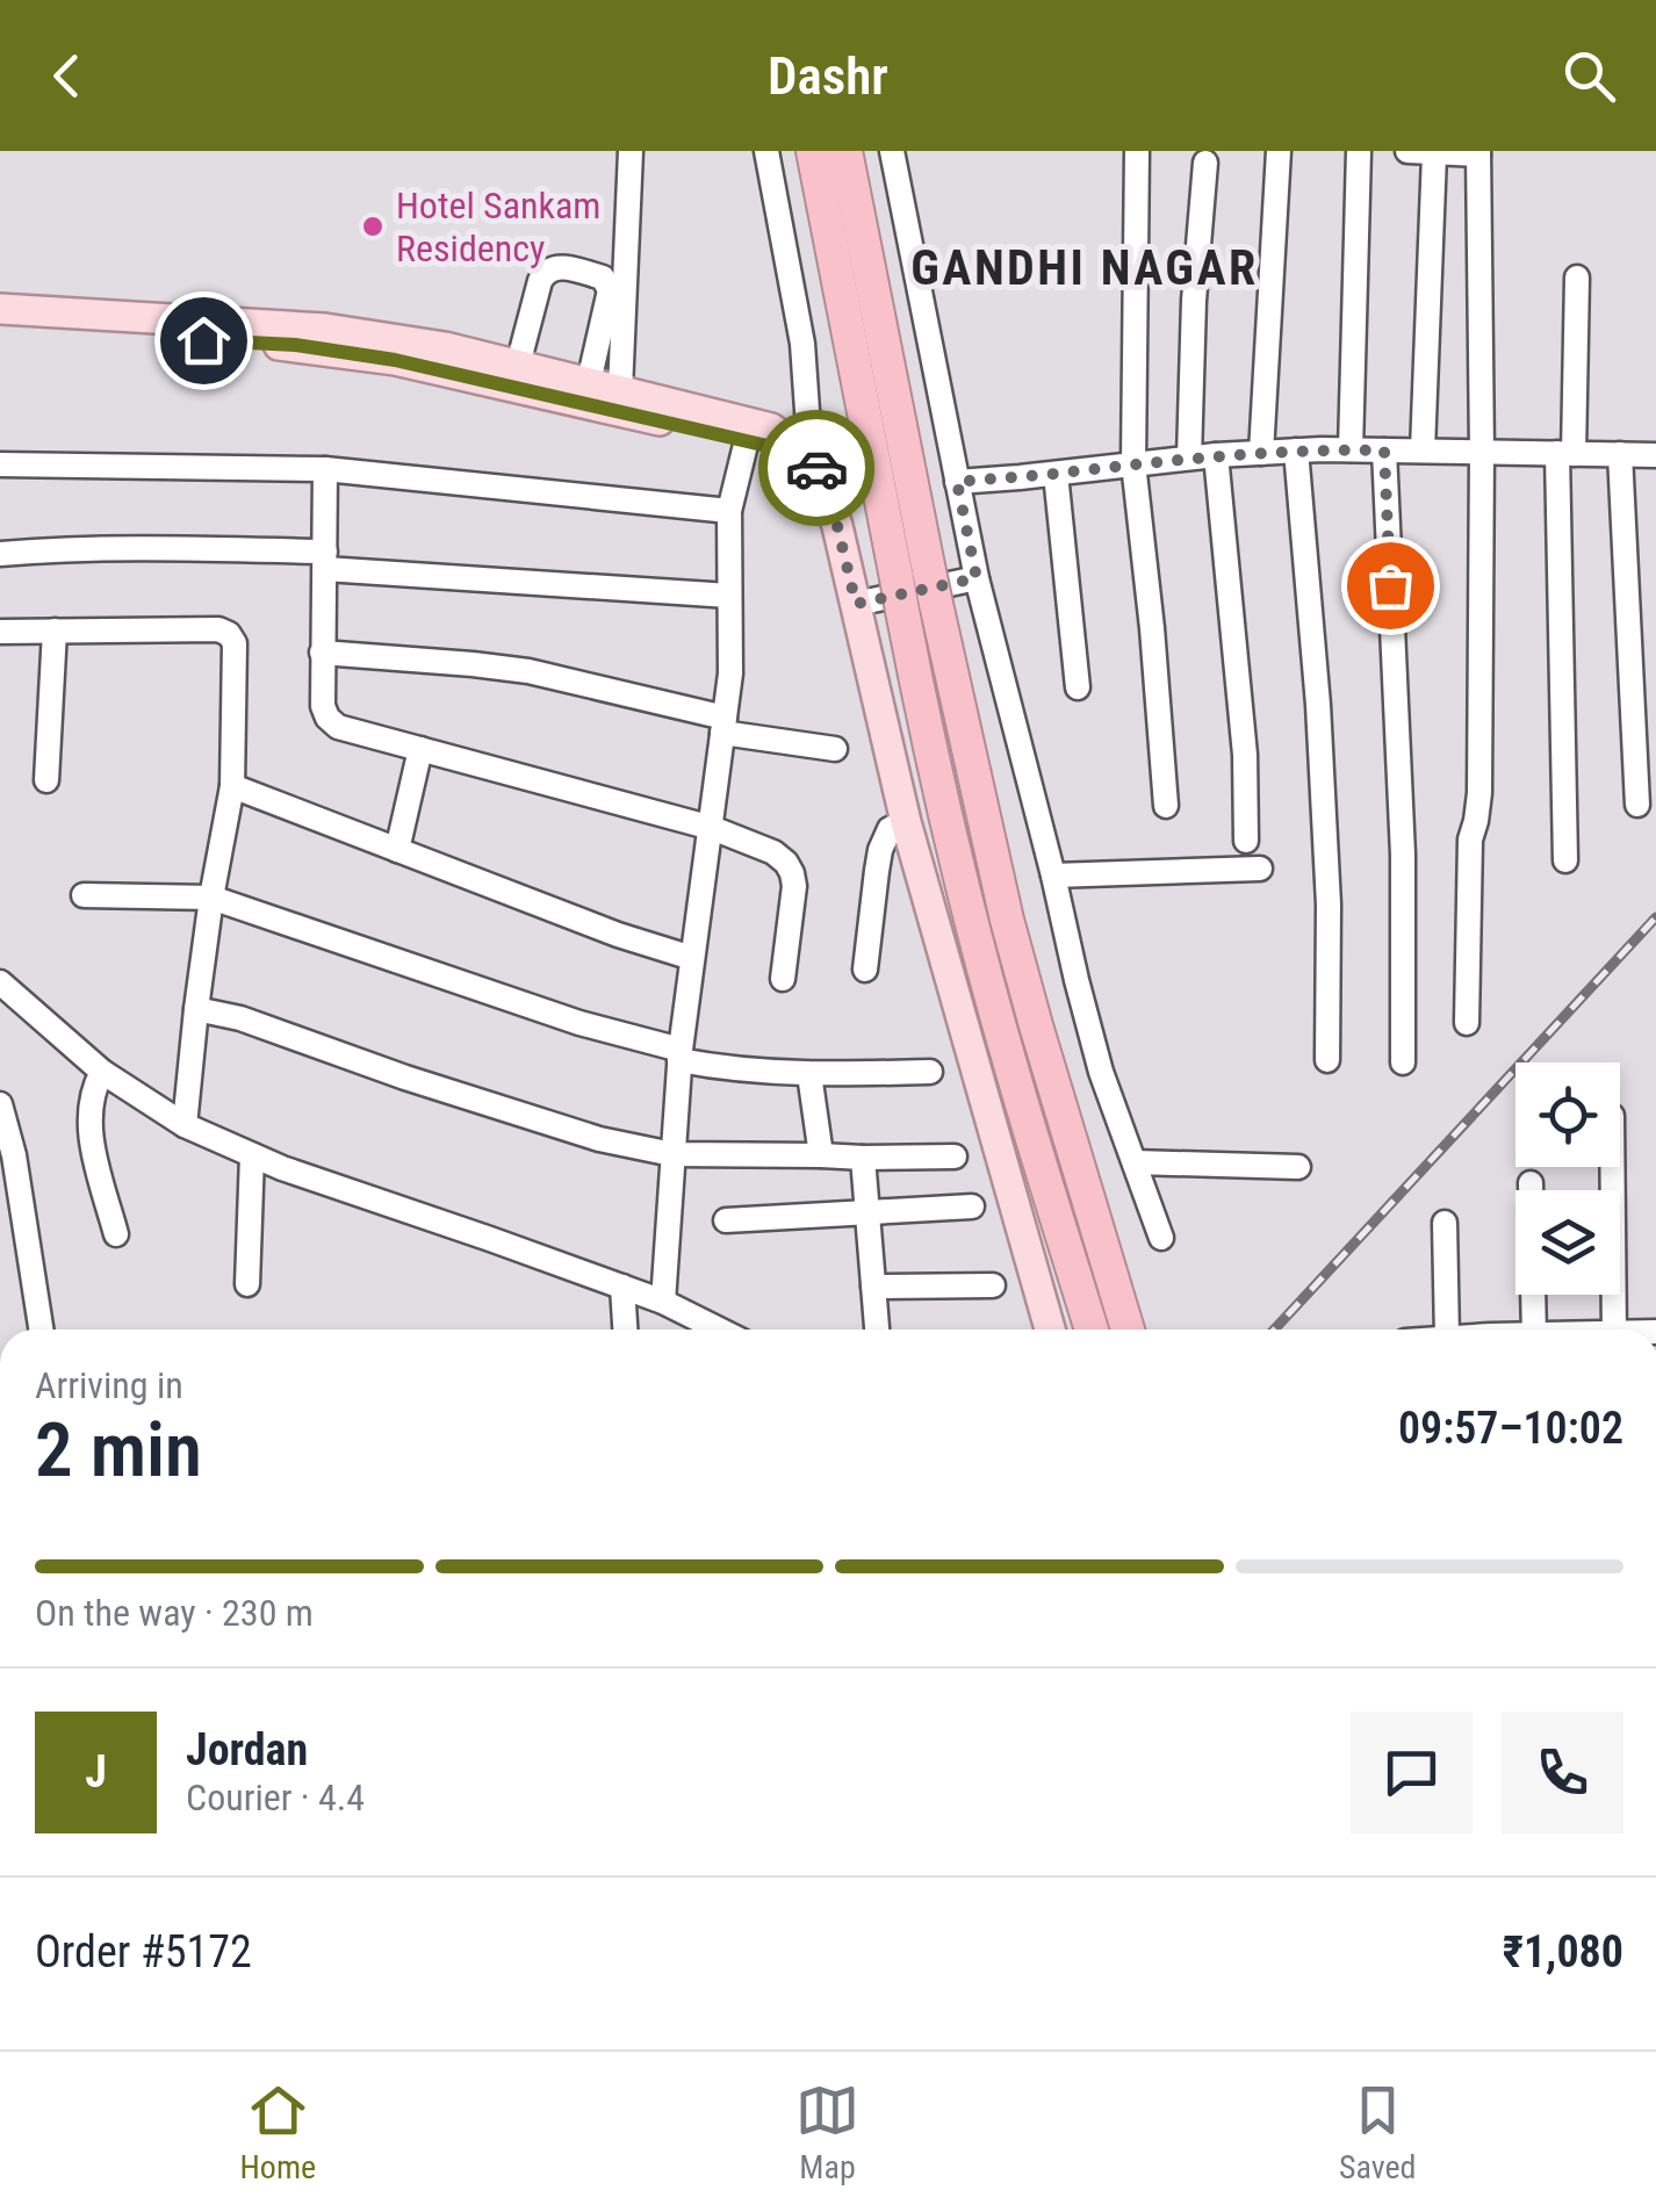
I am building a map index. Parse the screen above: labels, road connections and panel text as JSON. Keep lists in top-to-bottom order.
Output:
{
  "districts": ["GANDHI NAGAR"],
  "places": ["Hotel Sankam Residency"],
  "page": {
    "header": "Dashr",
    "heading": ["2 min", "Arriving in", "09:57–10:02"],
    "panel": [
      "Jordan",
      "Courier · 4.4",
      "Order #5172",
      "₹1,080"
    ],
    "bar": "On the way · 230 m",
    "round": "J",
    "tabs": ["Home", "Map", "Saved"]
  }
}
